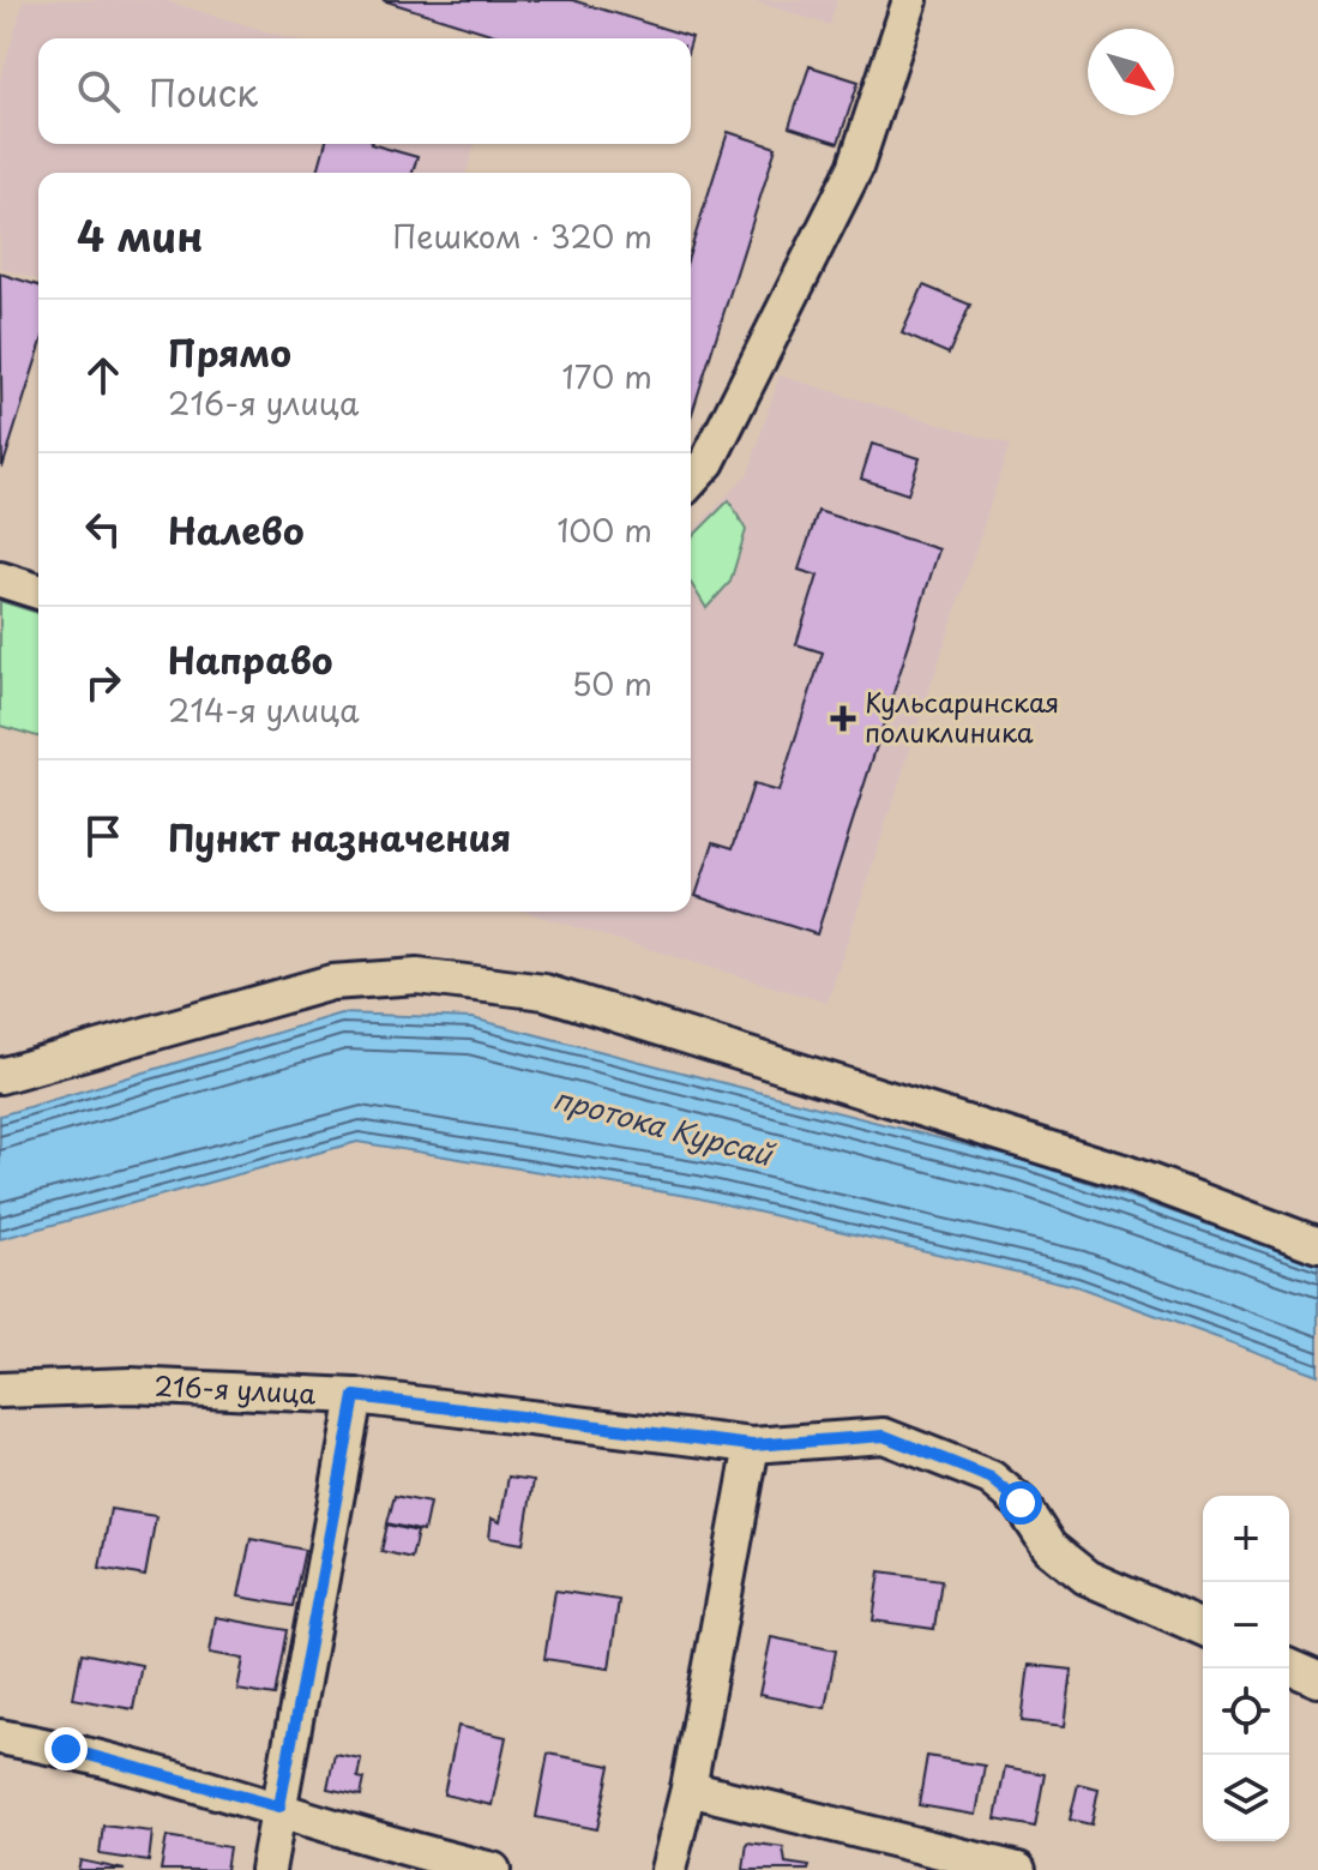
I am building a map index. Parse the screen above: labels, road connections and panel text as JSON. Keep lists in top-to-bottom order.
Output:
{
  "streets": {
    "street": ["216-я улица"]
  },
  "water": ["протока Курсай"],
  "places": {
    "health": ["Кульсаринская поликлиника"]
  },
  "north": "bottom right",
  "page": {
    "search": "Поиск",
    "heading": ["4 мин", "Пешком · 320 m"],
    "list": [
      ["Прямо", "216-я улица", "170 m"],
      ["Налево", "100 m"],
      ["Направо", "214-я улица", "50 m"],
      "Пункт назначения"
    ],
    "map_buttons": ["+", "−"]
  }
}
